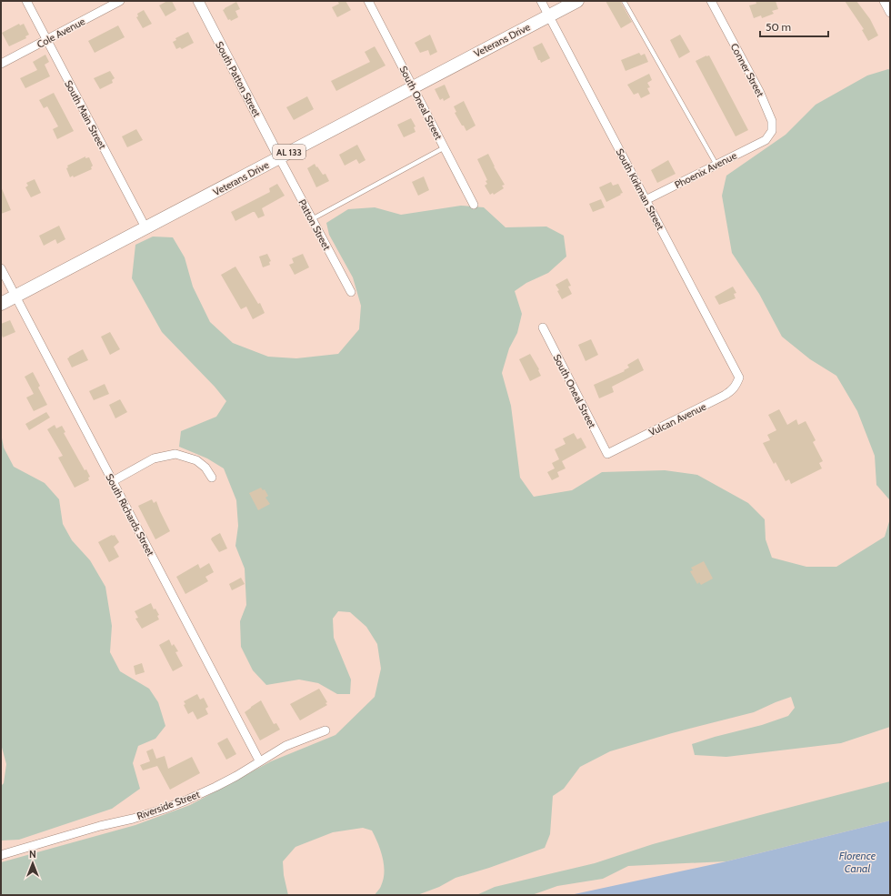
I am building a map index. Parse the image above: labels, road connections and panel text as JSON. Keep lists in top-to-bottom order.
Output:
{
  "streets": {
    "main road": ["Veterans Drive", "AL 133"],
    "street": [
      "Cole Avenue",
      "Conner Street",
      "South Patton Street",
      "South Oneal Street",
      "South Main Street",
      "Phoenix Avenue",
      "South Kirkman Street",
      "Patton Street",
      "Vulcan Avenue",
      "South Richards Street",
      "Riverside Street"
    ]
  },
  "crossings": [
    ["Cole Avenue", "South Main Street"],
    ["Veterans Drive", "South Patton Street"],
    ["Veterans Drive", "South Oneal Street"],
    ["Veterans Drive", "South Main Street"],
    ["Veterans Drive", "South Kirkman Street"],
    ["Veterans Drive", "Patton Street"],
    ["Veterans Drive", "South Richards Street"],
    ["Conner Street", "Phoenix Avenue"],
    ["South Patton Street", "Patton Street"],
    ["South Oneal Street", "Vulcan Avenue"],
    ["Phoenix Avenue", "South Kirkman Street"],
    ["South Kirkman Street", "Vulcan Avenue"],
    ["South Richards Street", "Riverside Street"]
  ],
  "water": ["Florence Canal"],
  "scale_bar": "50 m",
  "north": "top"
}
